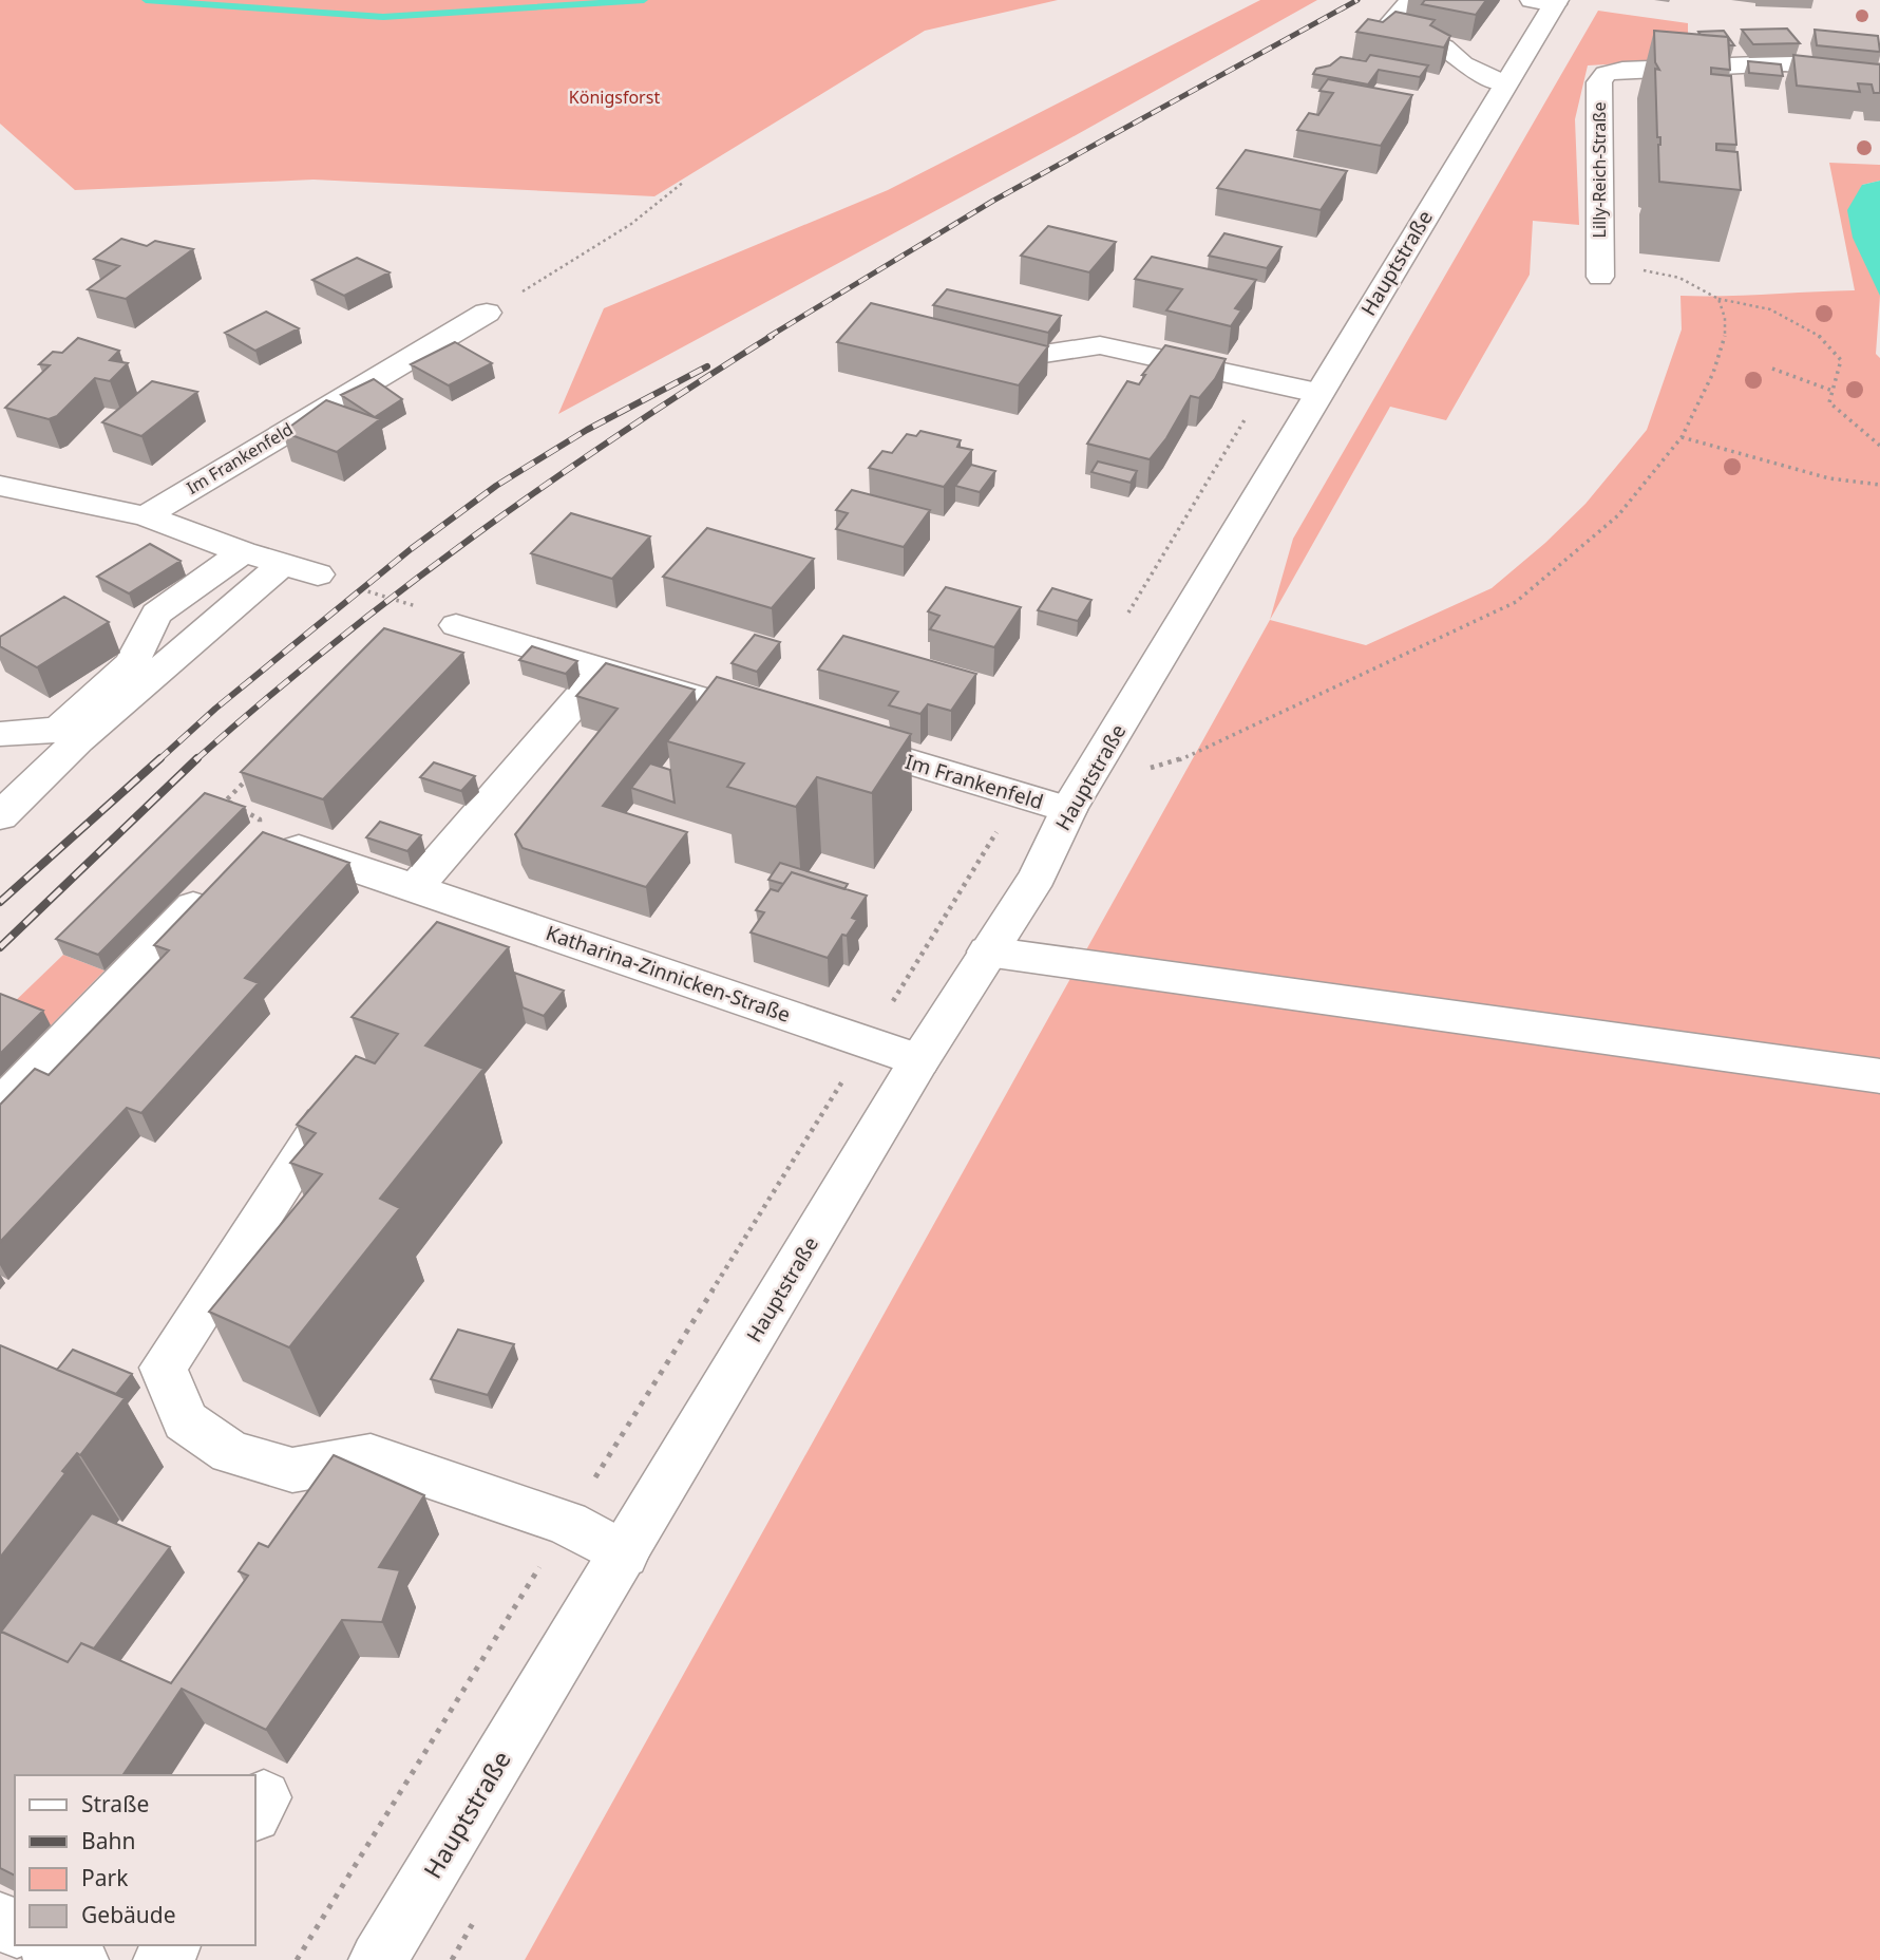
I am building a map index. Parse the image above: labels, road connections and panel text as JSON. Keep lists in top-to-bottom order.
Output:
{
  "streets": {
    "street": [
      "Lilly-Reich-Straße",
      "Hauptstraße",
      "Im Frankenfeld",
      "Katharina-Zinnicken-Straße"
    ]
  },
  "crossings": [
    ["Hauptstraße", "Im Frankenfeld"],
    ["Hauptstraße", "Katharina-Zinnicken-Straße"]
  ],
  "parks": ["Königsforst"],
  "legend": [
    "Straße",
    "Bahn",
    "Park",
    "Gebäude"
  ]
}
